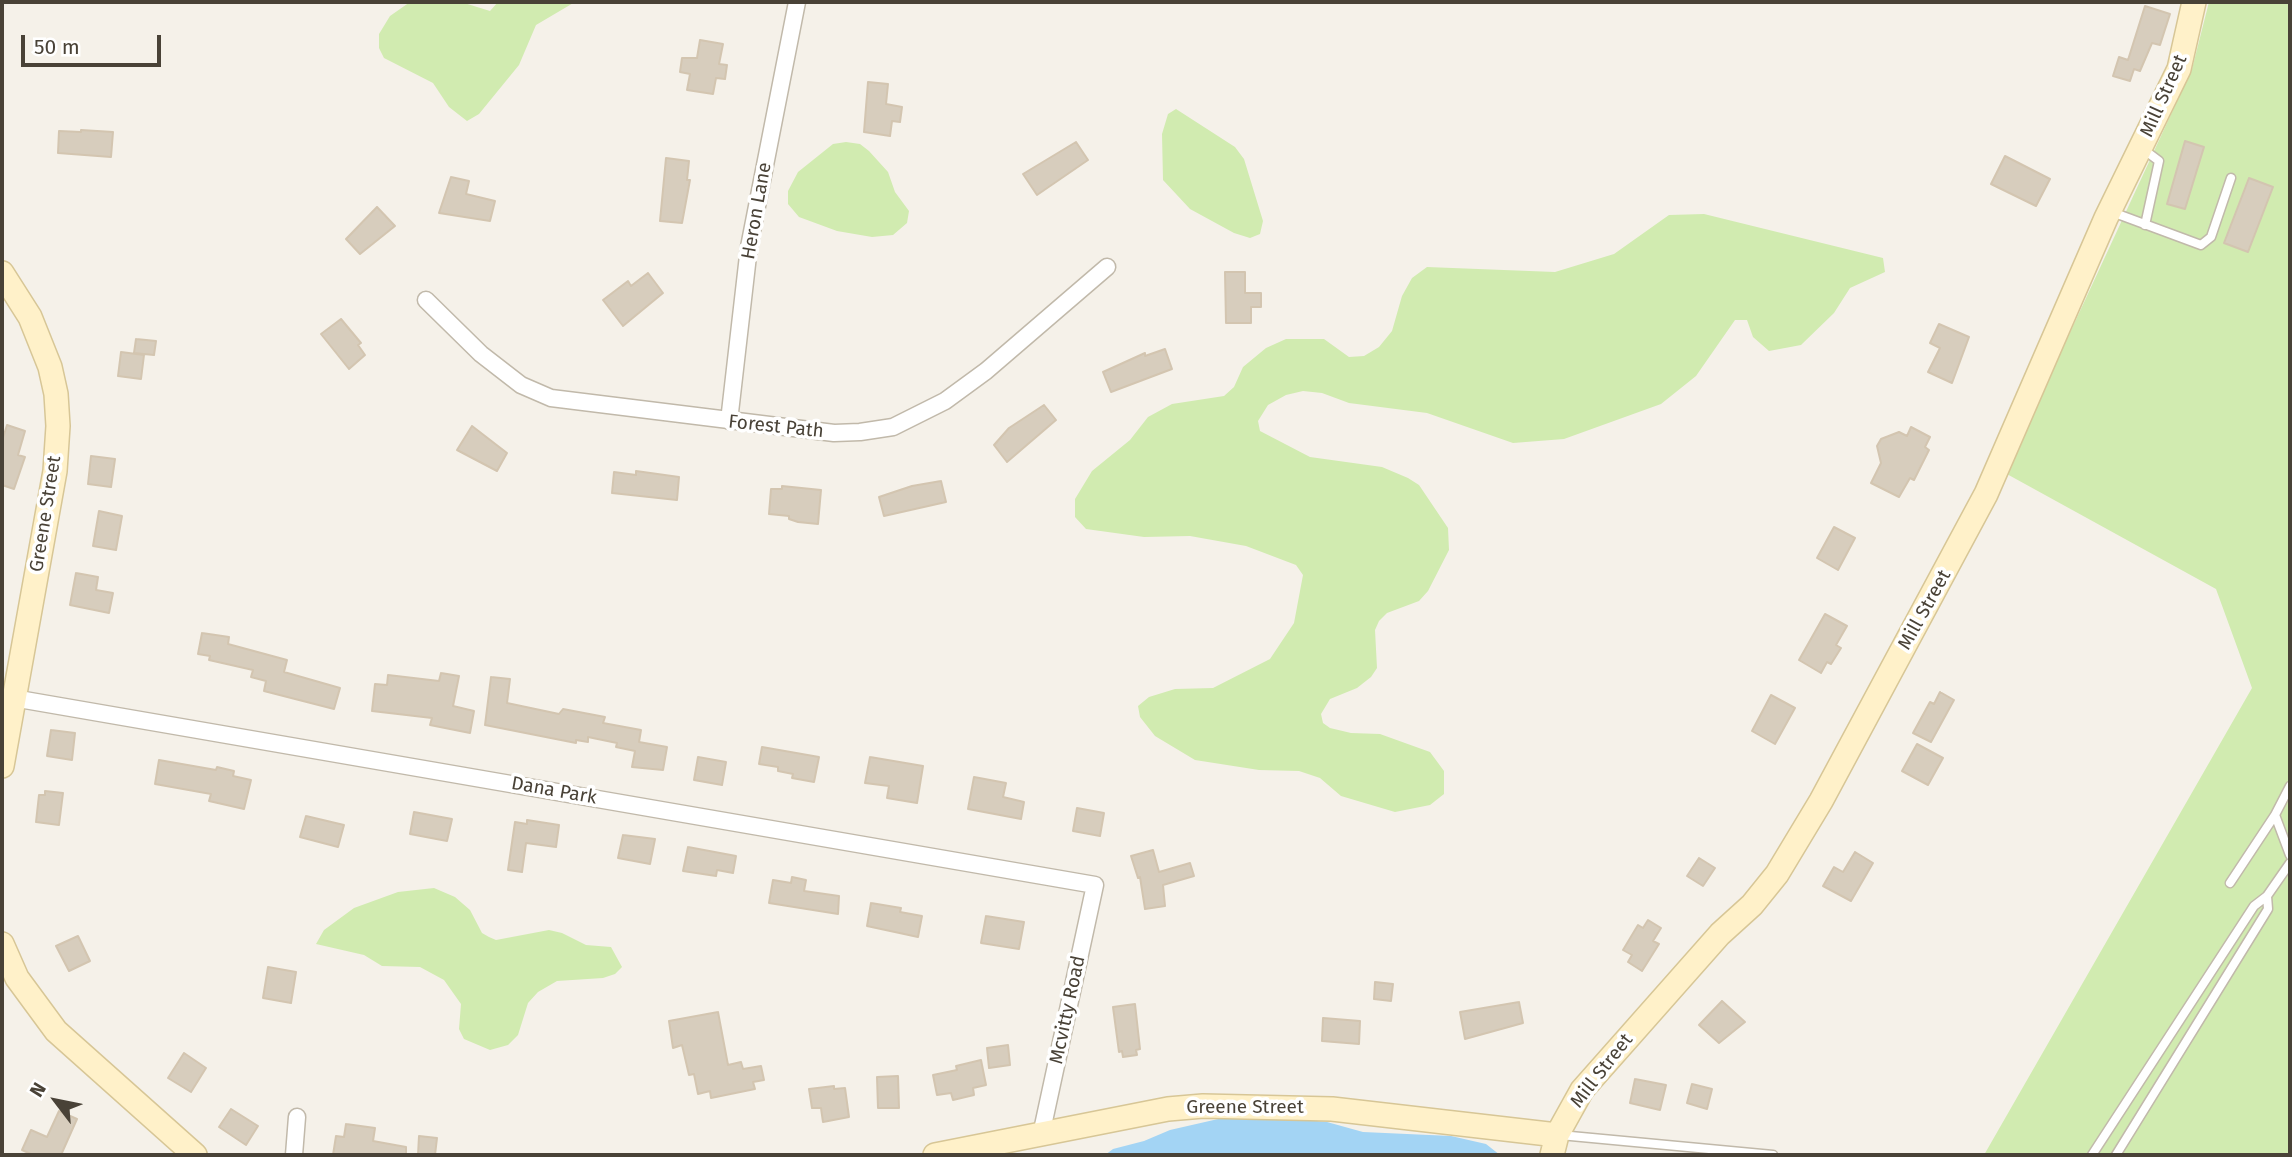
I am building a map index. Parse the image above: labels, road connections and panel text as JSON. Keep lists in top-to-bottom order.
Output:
{
  "streets": {
    "street": [
      "Mill Street",
      "Heron Lane",
      "Forest Path",
      "Greene Street",
      "Dana Park",
      "Mcvitty Road"
    ]
  },
  "crossings": [
    ["Mill Street", "Greene Street"],
    ["Heron Lane", "Forest Path"],
    ["Greene Street", "Dana Park"],
    ["Greene Street", "Mcvitty Road"],
    ["Dana Park", "Mcvitty Road"]
  ],
  "scale_bar": "50 m",
  "north": "top left"
}
